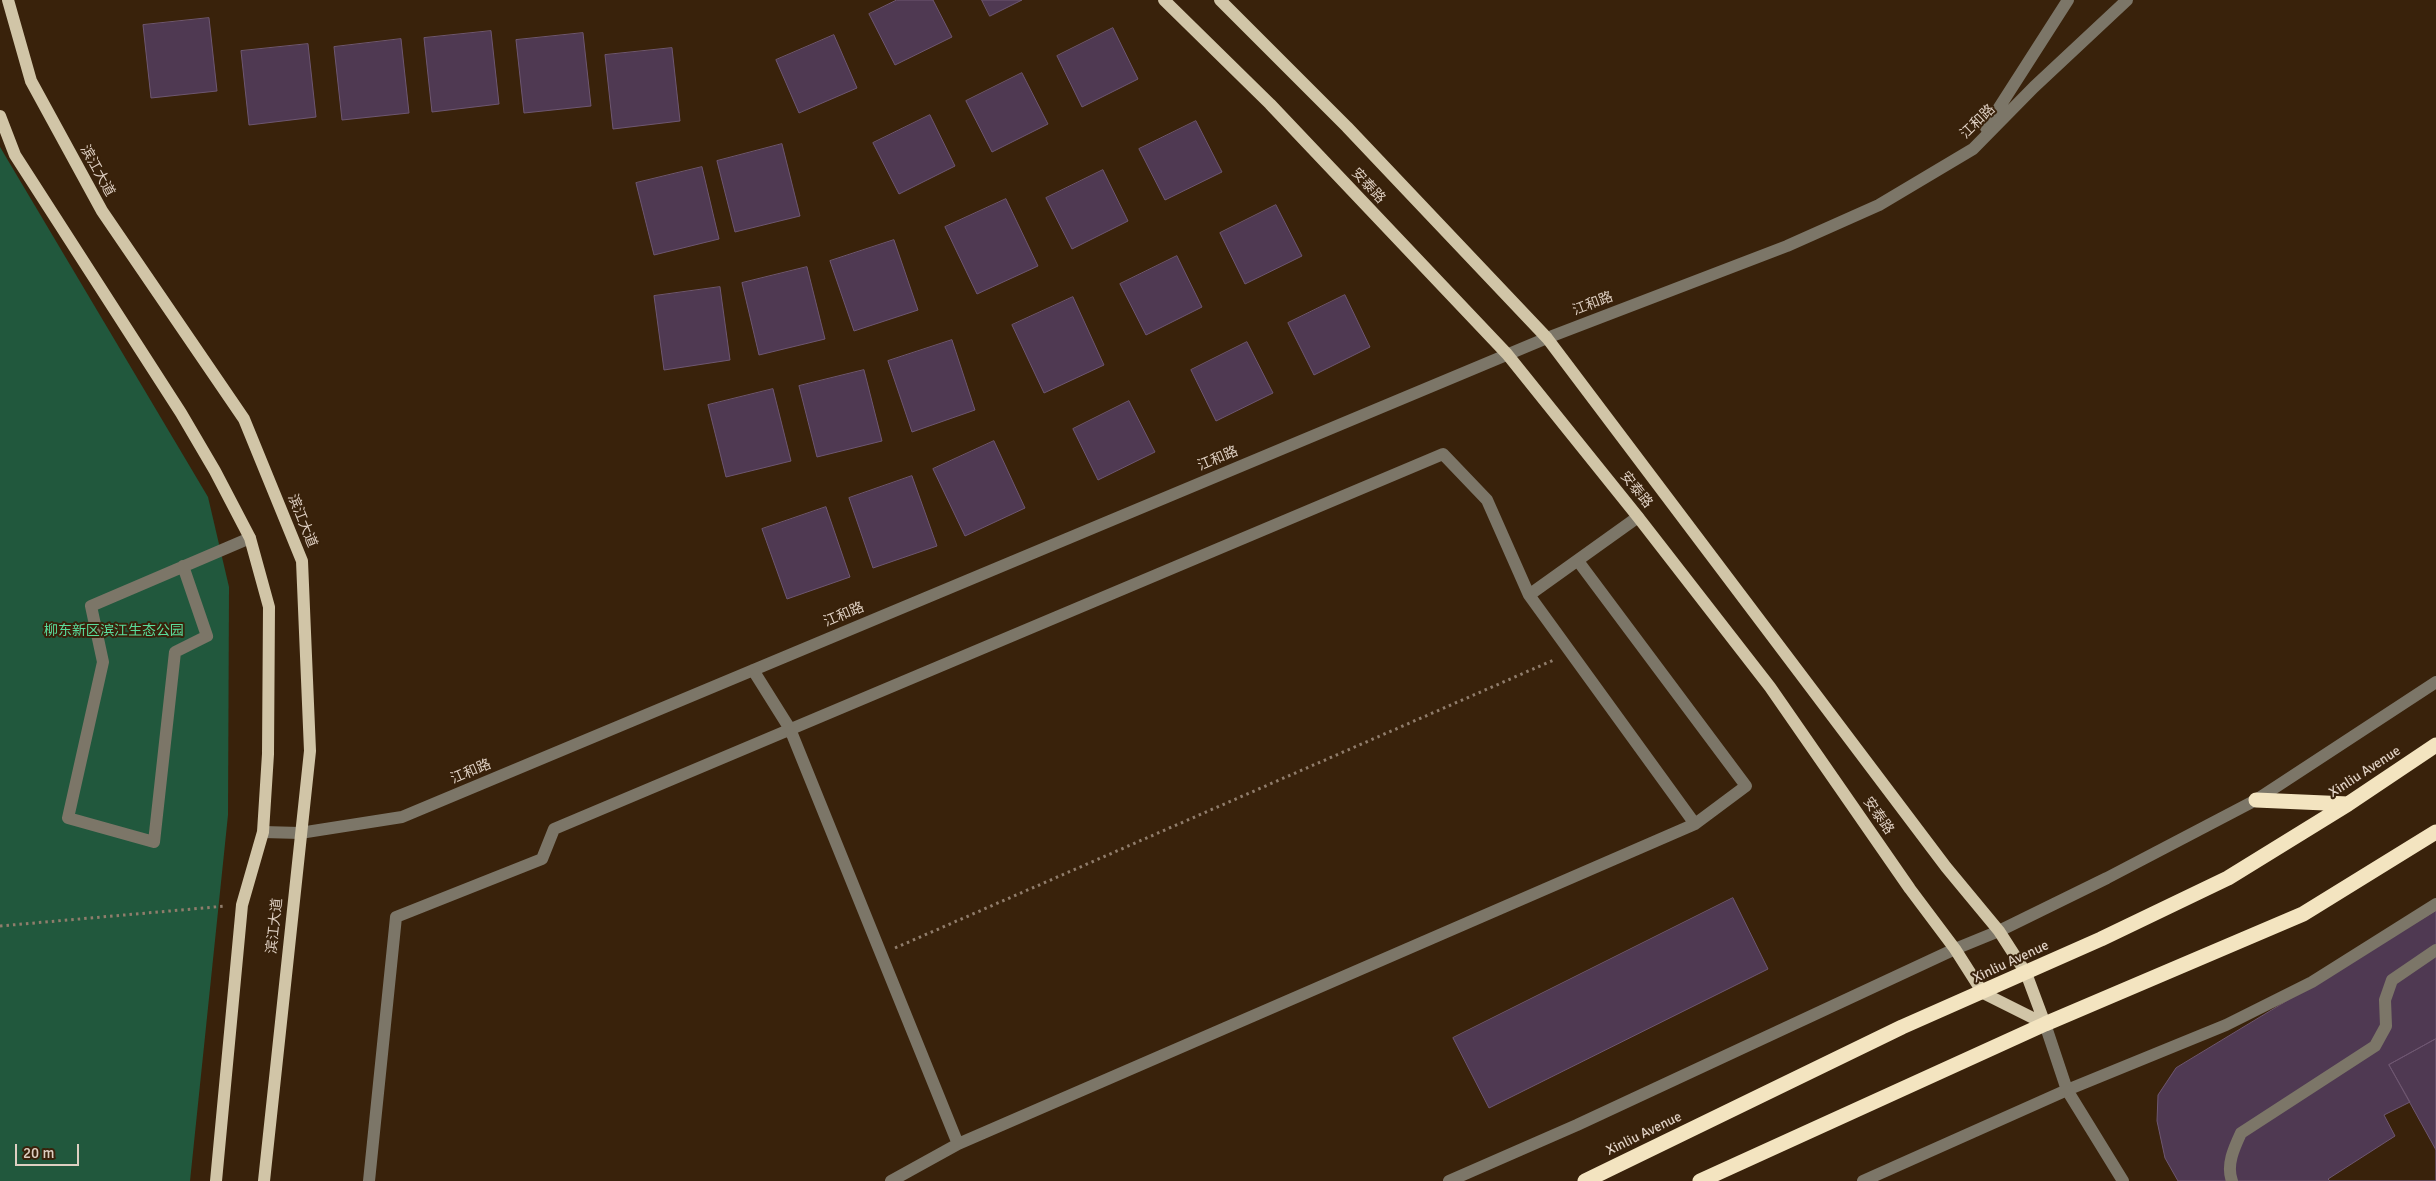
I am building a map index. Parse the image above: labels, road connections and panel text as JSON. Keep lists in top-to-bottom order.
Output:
{
  "streets": {
    "highway": ["Xinliu Avenue"],
    "main road": ["滨江大道", "安泰路"],
    "street": ["江和路"]
  },
  "crossings": [
    ["江和路", "滨江大道"],
    ["江和路", "安泰路"],
    ["安泰路", "Xinliu Avenue"]
  ],
  "parks": ["柳东新区滨江生态公园"],
  "scale_bar": "20 m"
}
